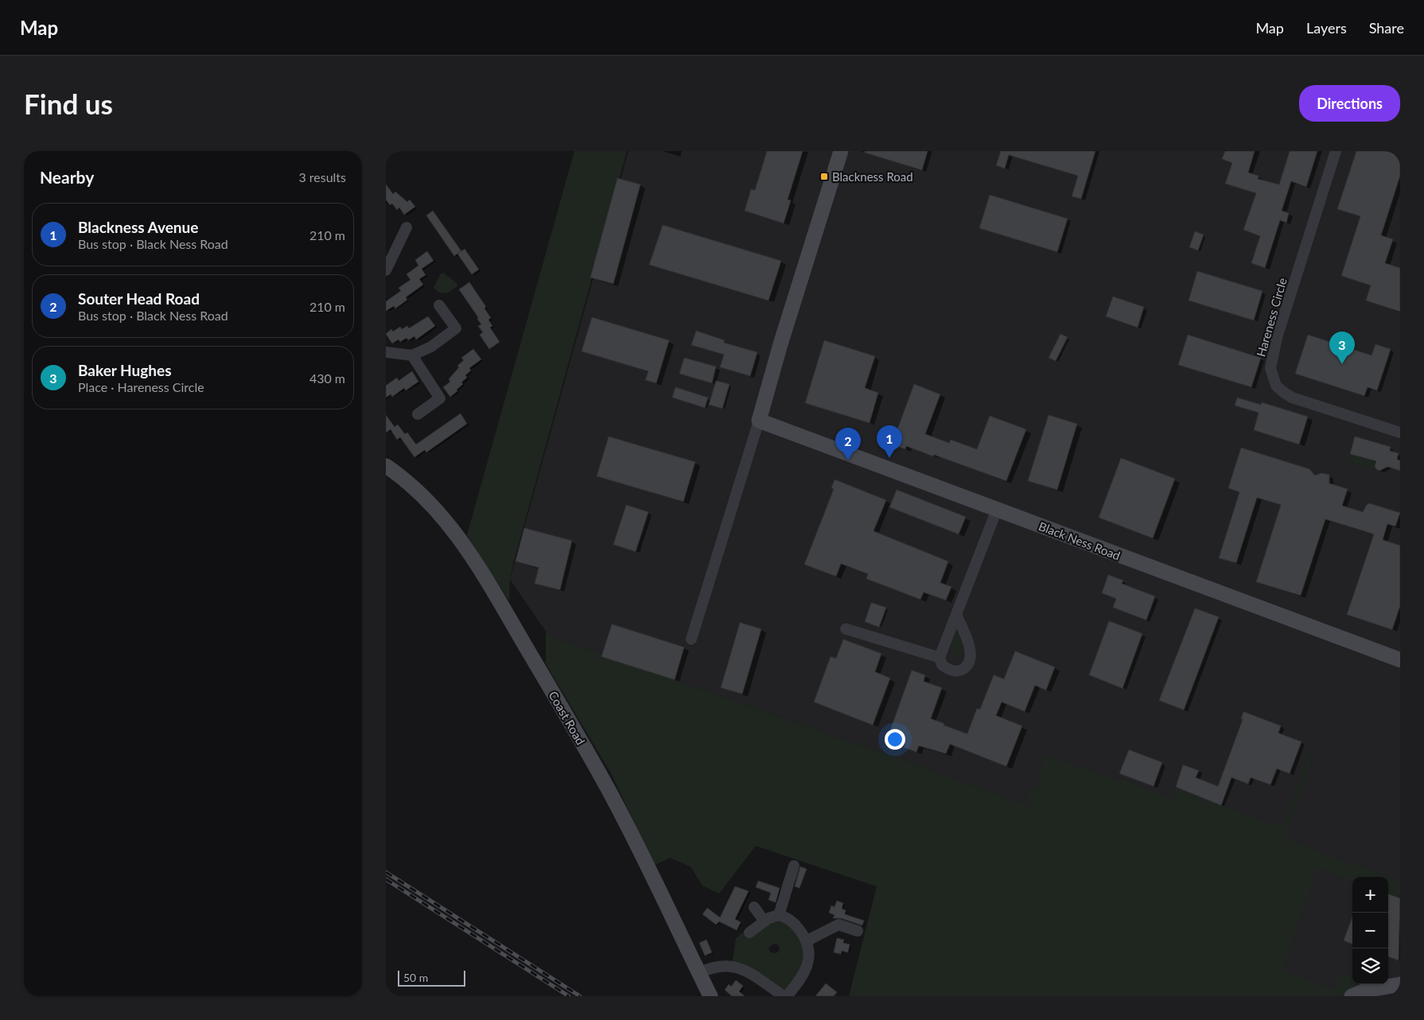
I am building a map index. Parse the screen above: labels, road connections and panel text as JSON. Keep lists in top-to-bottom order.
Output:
{
  "streets": {
    "street": ["Hareness Circle", "Black Ness Road", "Coast Road"]
  },
  "places": {
    "transit": ["Blackness Road"]
  },
  "scale_bar": "50 m",
  "page": {
    "header": "Map",
    "nav": ["Map", "Layers", "Share"],
    "buttons": "Directions",
    "title": "Find us",
    "heading": ["Nearby", "3 results"],
    "list": [
      {
        "mark": "1",
        "name": "Blackness Avenue",
        "note": "Bus stop · Black Ness Road",
        "value": "210 m"
      },
      {
        "mark": "2",
        "name": "Souter Head Road",
        "note": "Bus stop · Black Ness Road",
        "value": "210 m"
      },
      {
        "mark": "3",
        "name": "Baker Hughes",
        "note": "Place · Hareness Circle",
        "value": "430 m"
      }
    ],
    "pins": ["3", "1", "2"],
    "map_buttons": ["+", "−"],
    "scale": "50 m"
  }
}
